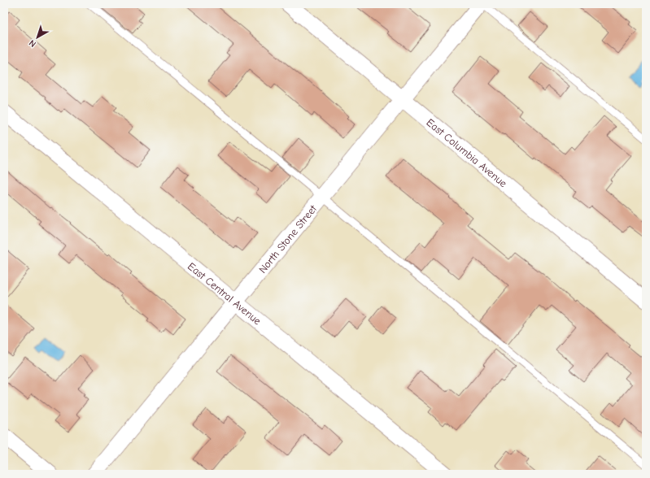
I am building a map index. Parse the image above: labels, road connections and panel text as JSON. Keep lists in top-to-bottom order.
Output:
{
  "streets": {
    "street": ["East Columbia Avenue", "North Stone Street", "East Central Avenue"]
  },
  "crossings": [
    ["East Columbia Avenue", "North Stone Street"],
    ["North Stone Street", "East Central Avenue"]
  ],
  "north": "bottom left"
}
